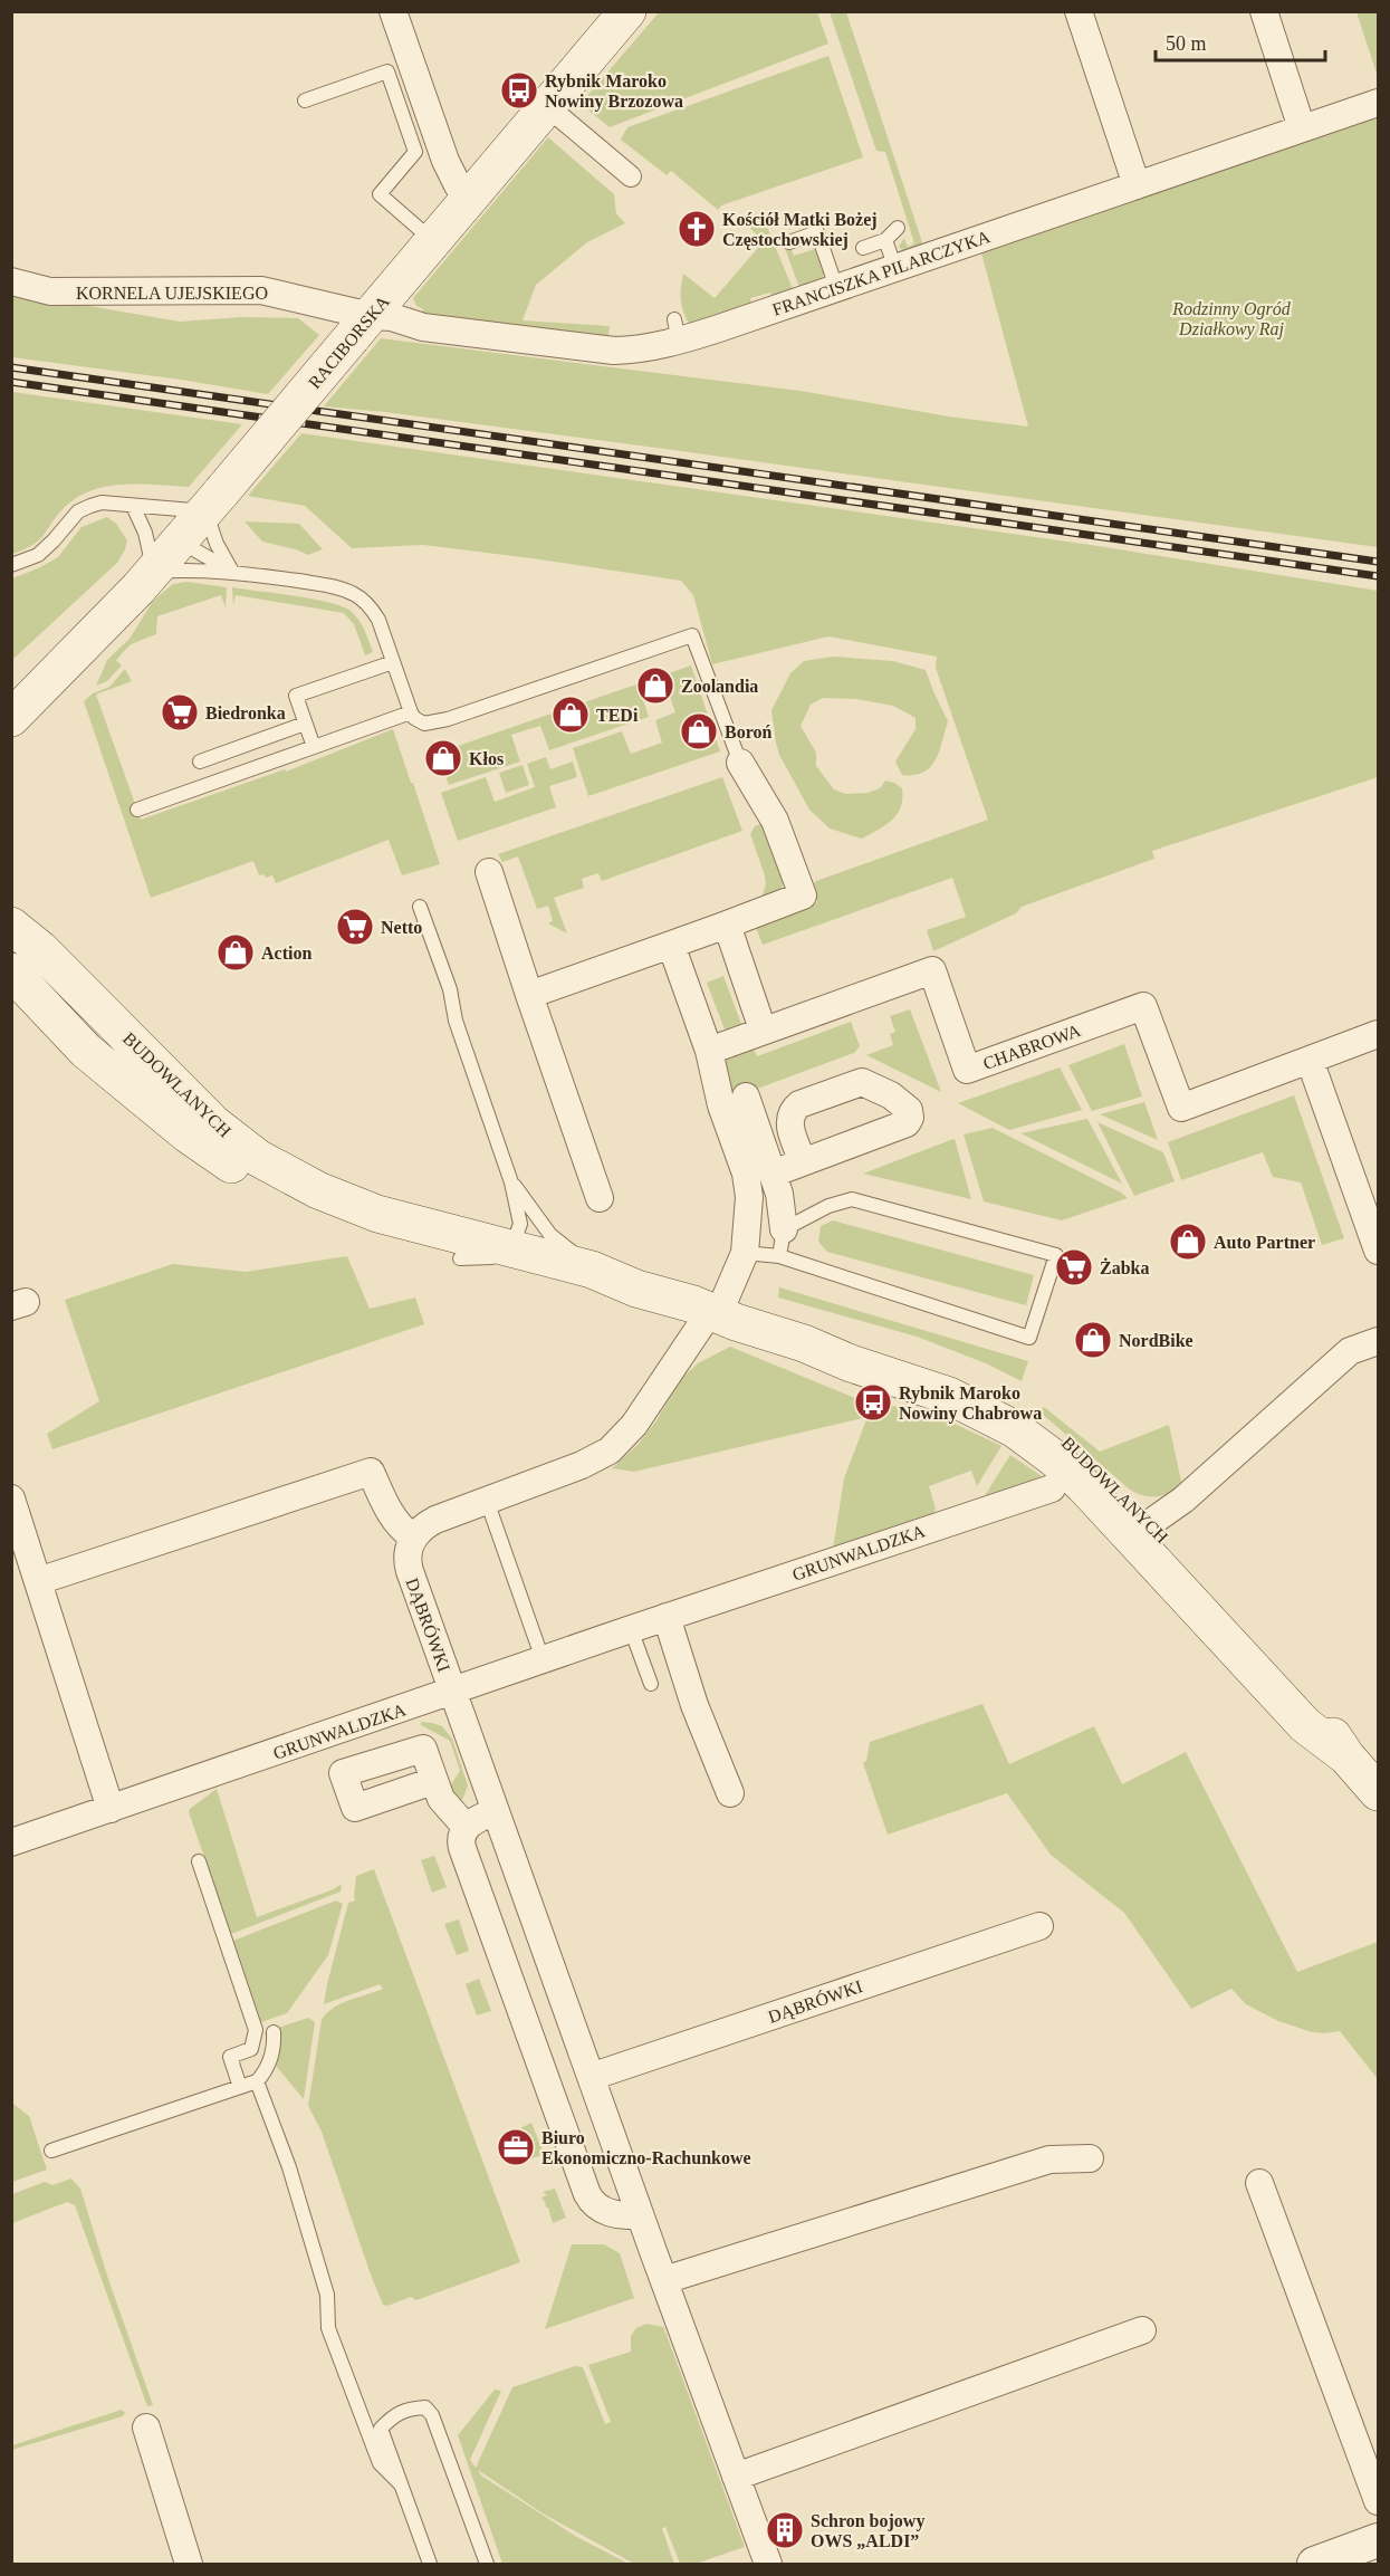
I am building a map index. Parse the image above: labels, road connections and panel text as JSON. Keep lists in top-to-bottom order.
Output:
{
  "streets": {
    "main road": ["RACIBORSKA", "BUDOWLANYCH"],
    "street": [
      "FRANCISZKA PILARCZYKA",
      "KORNELA UJEJSKIEGO",
      "CHABROWA",
      "GRUNWALDZKA",
      "DĄBRÓWKI"
    ]
  },
  "crossings": [
    ["FRANCISZKA PILARCZYKA", "KORNELA UJEJSKIEGO"],
    ["FRANCISZKA PILARCZYKA", "RACIBORSKA"],
    ["KORNELA UJEJSKIEGO", "RACIBORSKA"],
    ["GRUNWALDZKA", "DĄBRÓWKI"]
  ],
  "parks": ["Rodzinny Ogród Działkowy Raj"],
  "places": {
    "bus stop": ["Rybnik Maroko Nowiny Brzozowa", "Rybnik Maroko Nowiny Chabrowa"],
    "church": ["Kościół Matki Bożej Częstochowskiej"],
    "shop": [
      "Zoolandia",
      "TEDi",
      "Boroń",
      "Kłos",
      "Action",
      "Auto Partner",
      "NordBike"
    ],
    "supermarket": ["Biedronka", "Netto", "Żabka"],
    "office": ["Biuro Ekonomiczno-Rachunkowe"],
    "building": ["Schron bojowy OWS „ALDI”"]
  },
  "scale_bar": "50 m"
}
